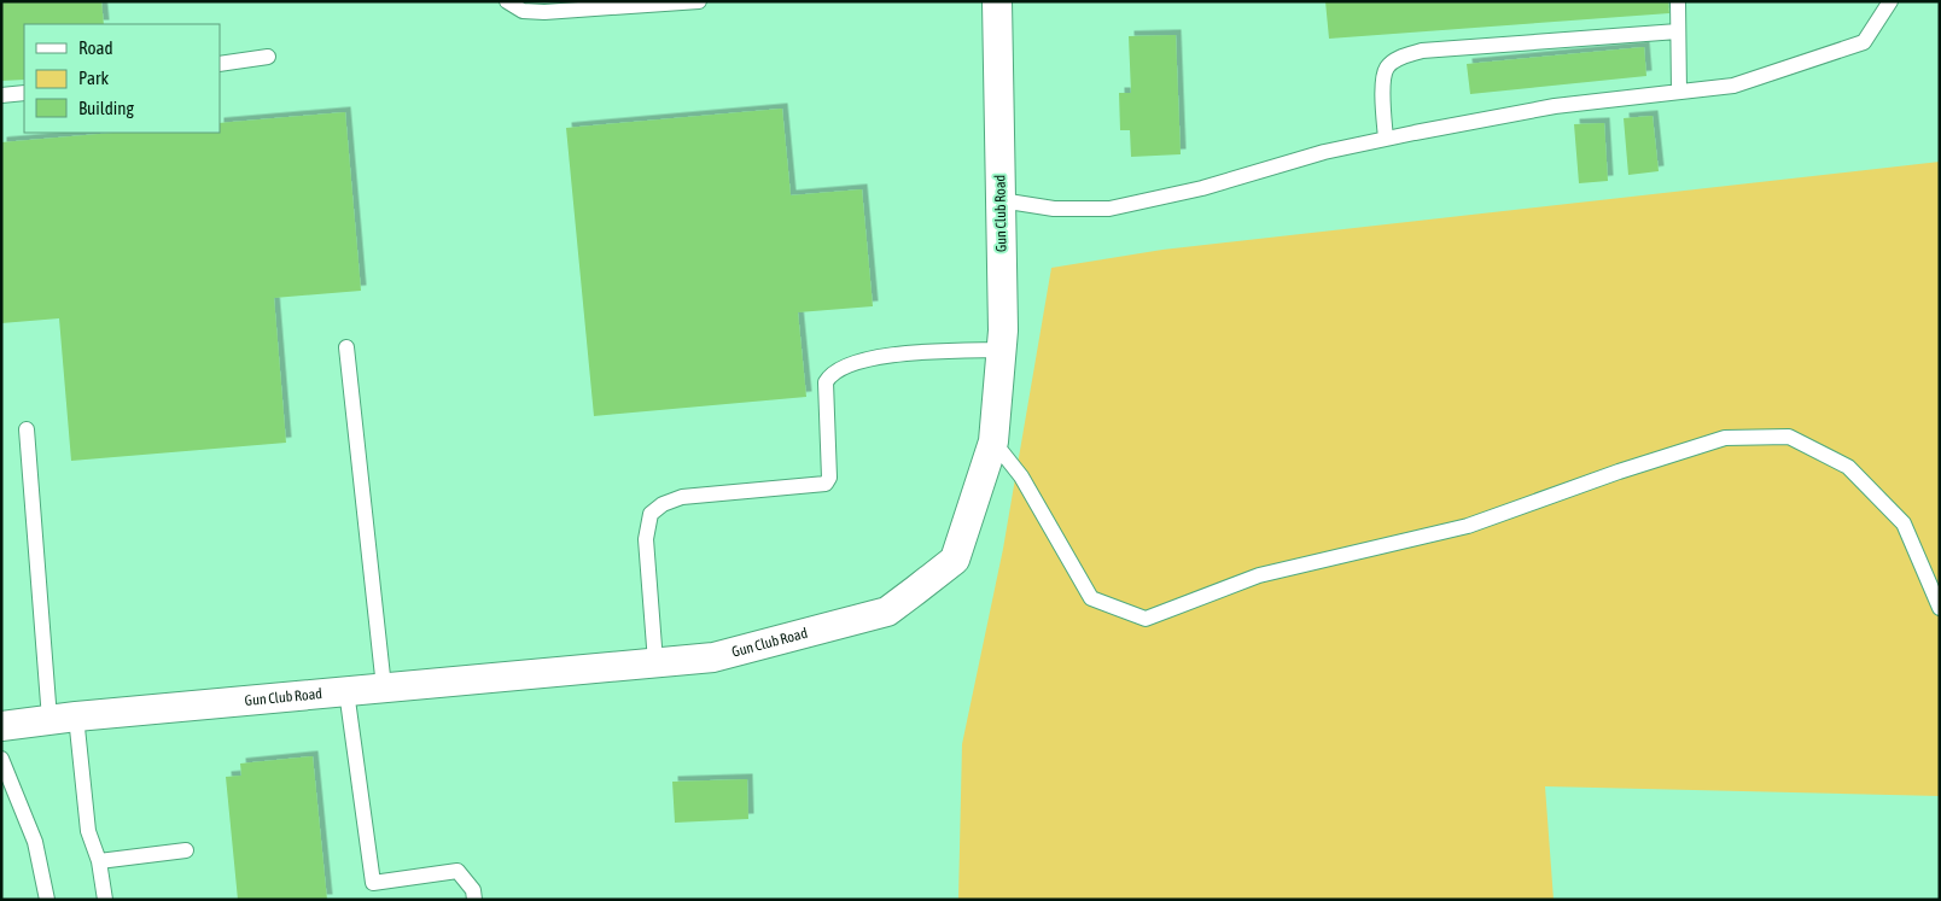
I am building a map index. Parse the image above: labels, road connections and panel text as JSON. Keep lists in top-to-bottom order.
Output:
{
  "streets": {
    "street": ["Gun Club Road"]
  },
  "legend": ["Road", "Park", "Building"]
}
